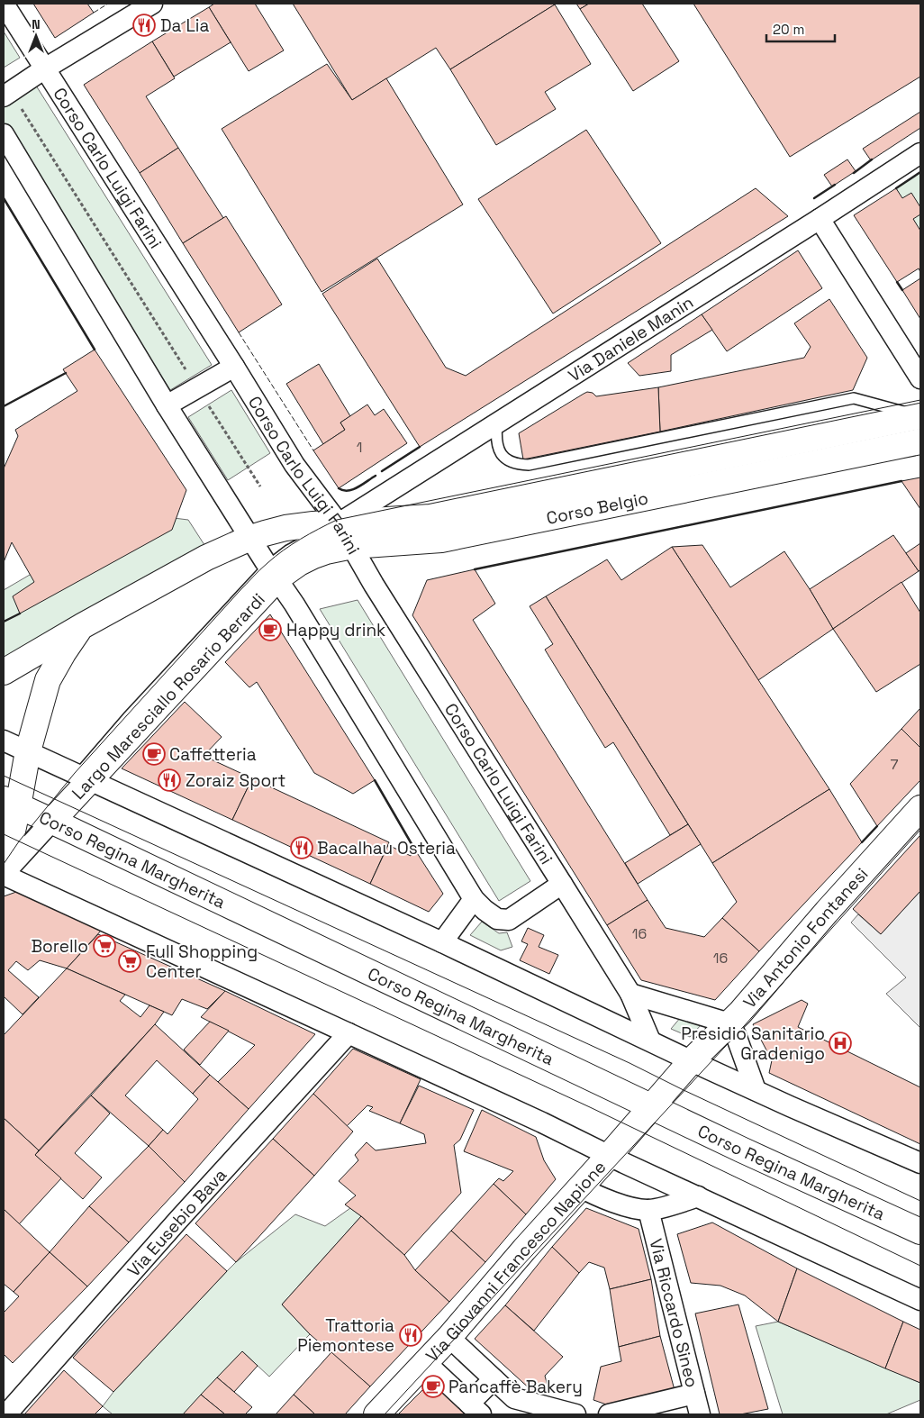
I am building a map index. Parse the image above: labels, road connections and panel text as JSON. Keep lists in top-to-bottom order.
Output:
{
  "streets": {
    "main road": [
      "Corso Belgio",
      "Largo Maresciallo Rosario Berardi",
      "Corso Regina Margherita",
      "Via Antonio Fontanesi",
      "Via Giovanni Francesco Napione"
    ],
    "street": [
      "Corso Carlo Luigi Farini",
      "Via Daniele Manin",
      "Via Eusebio Bava",
      "Via Riccardo Sineo"
    ]
  },
  "crossings": [
    ["Corso Carlo Luigi Farini", "Via Daniele Manin"],
    ["Corso Carlo Luigi Farini", "Corso Belgio"],
    ["Corso Carlo Luigi Farini", "Largo Maresciallo Rosario Berardi"],
    ["Via Daniele Manin", "Corso Belgio"],
    ["Via Daniele Manin", "Largo Maresciallo Rosario Berardi"],
    ["Corso Belgio", "Largo Maresciallo Rosario Berardi"],
    ["Largo Maresciallo Rosario Berardi", "Corso Regina Margherita"],
    ["Corso Regina Margherita", "Via Antonio Fontanesi"],
    ["Corso Regina Margherita", "Via Giovanni Francesco Napione"],
    ["Via Antonio Fontanesi", "Via Giovanni Francesco Napione"]
  ],
  "places": {
    "restaurant": [
      "Da Lia",
      "Zoraiz Sport",
      "Bacalhau Osteria",
      "Trattoria Piemontese"
    ],
    "cafe": ["Happy drink", "Caffetteria", "Pancaffè Bakery"],
    "supermarket": ["Borello", "Full Shopping Center"],
    "hospital": ["Presidio Sanitario Gradenigo"]
  },
  "house_numbers": [
    "1",
    "7",
    "16",
    "16"
  ],
  "scale_bar": "20 m",
  "north": "top"
}
